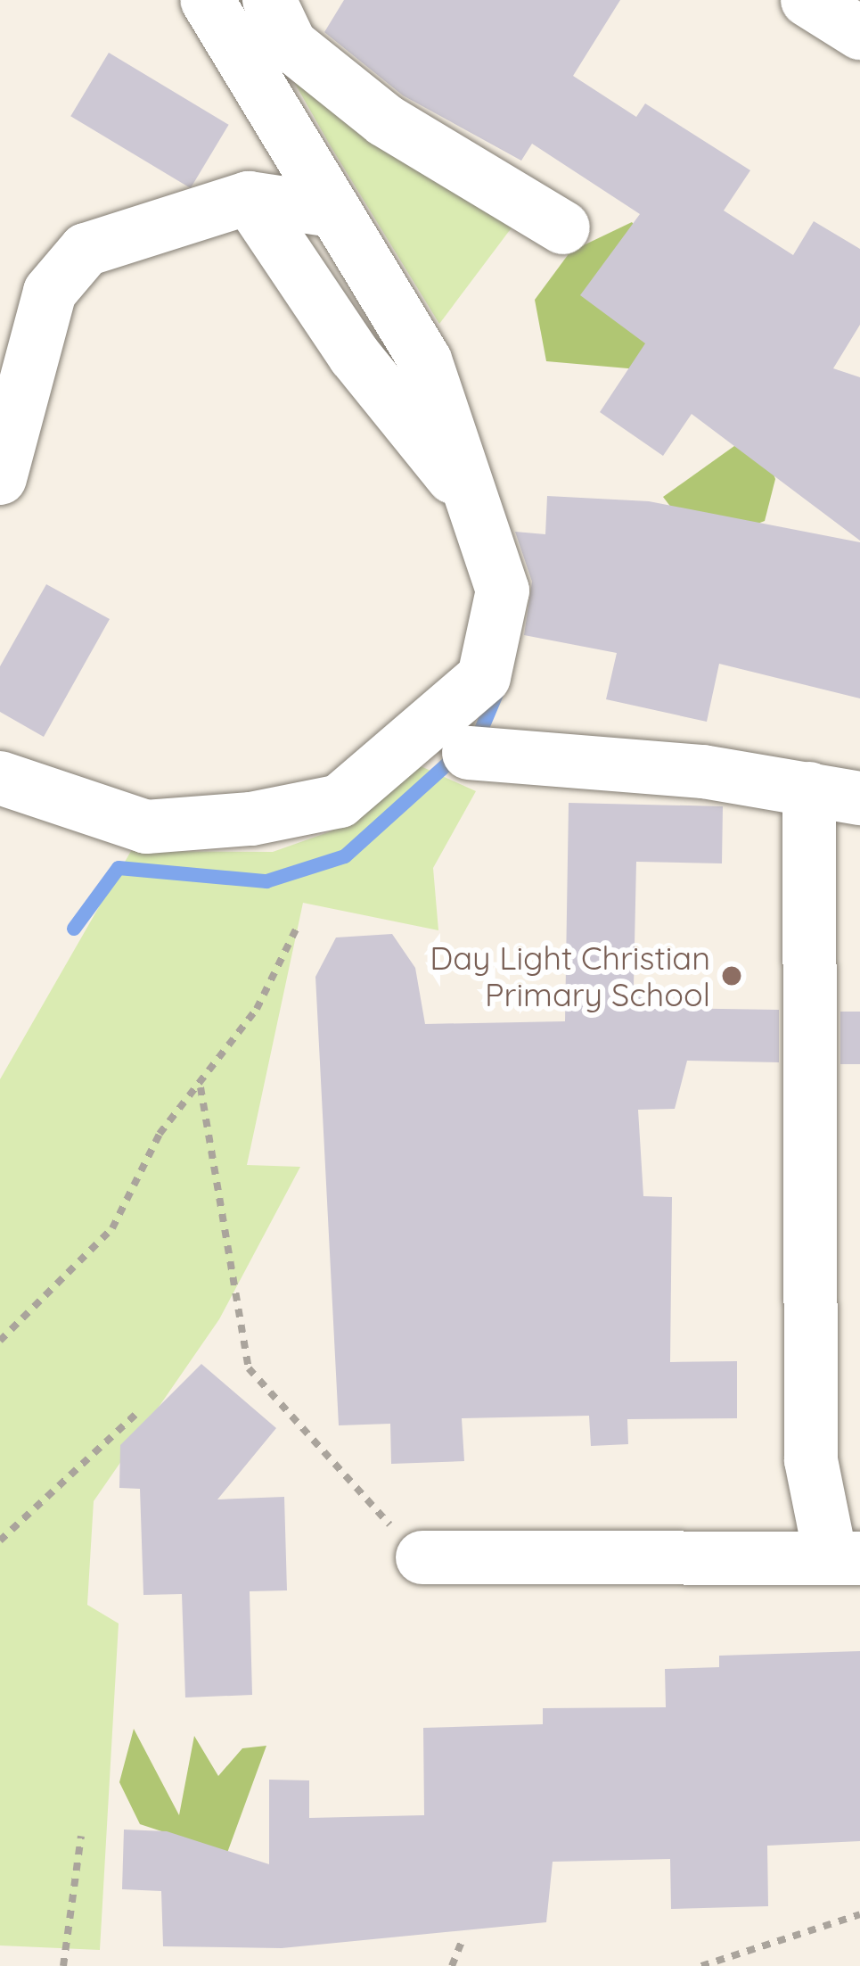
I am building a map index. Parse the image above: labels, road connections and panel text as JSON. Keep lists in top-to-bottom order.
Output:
{
  "places": ["Day Light Christian Primary School"]
}
